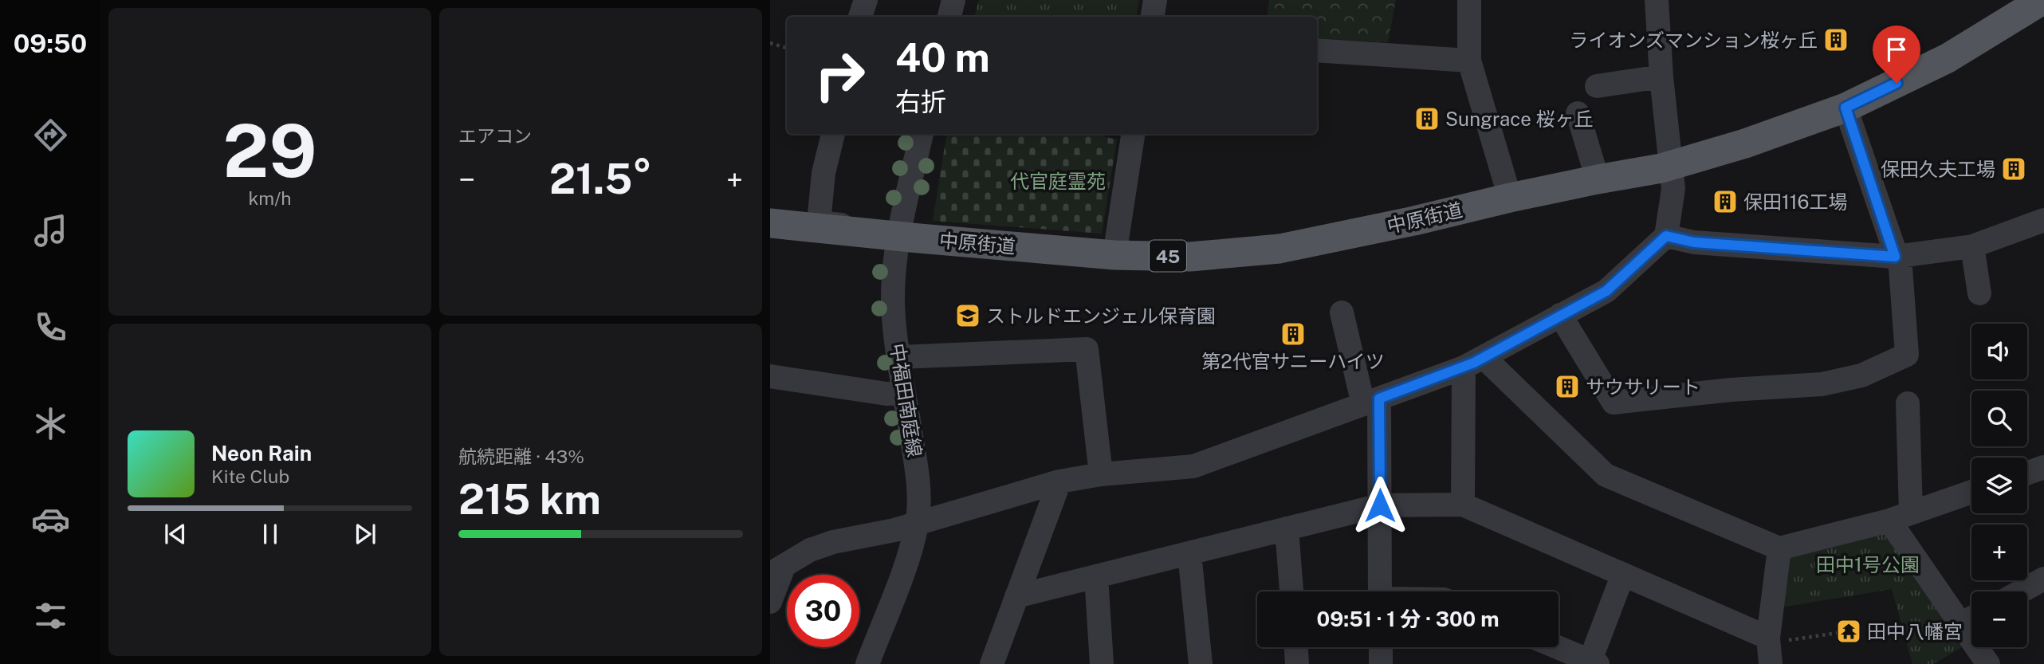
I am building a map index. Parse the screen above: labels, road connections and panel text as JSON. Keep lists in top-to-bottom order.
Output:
{
  "streets": {
    "main road": ["中原街道", "45"],
    "street": ["中福田南庭線"]
  },
  "crossings": [
    ["中原街道", "中福田南庭線"]
  ],
  "parks": ["代官庭霊苑", "田中1号公園"],
  "places": {
    "building": [
      "ライオンズマンション桜ヶ丘",
      "Sungrace 桜ヶ丘",
      "保田久夫工場",
      "保田116工場",
      "第2代官サニーハイツ",
      "サウサリート"
    ],
    "school or university": ["ストルドエンジェル保育園"],
    "temple": ["田中八幡宮"]
  },
  "page": {
    "tabs": "09:50",
    "tile": [
      ["29", "km/h"],
      "エアコン",
      ["航続距離 · 43%", "215 km"]
    ],
    "turn": ["40 m", "右折"],
    "heat": ["−", "21.5°", "+"],
    "map_buttons": ["+", "−"],
    "song": ["Neon Rain", "Kite Club"],
    "limit": "30",
    "trip": "09:51 · 1 分 · 300 m"
  }
}
